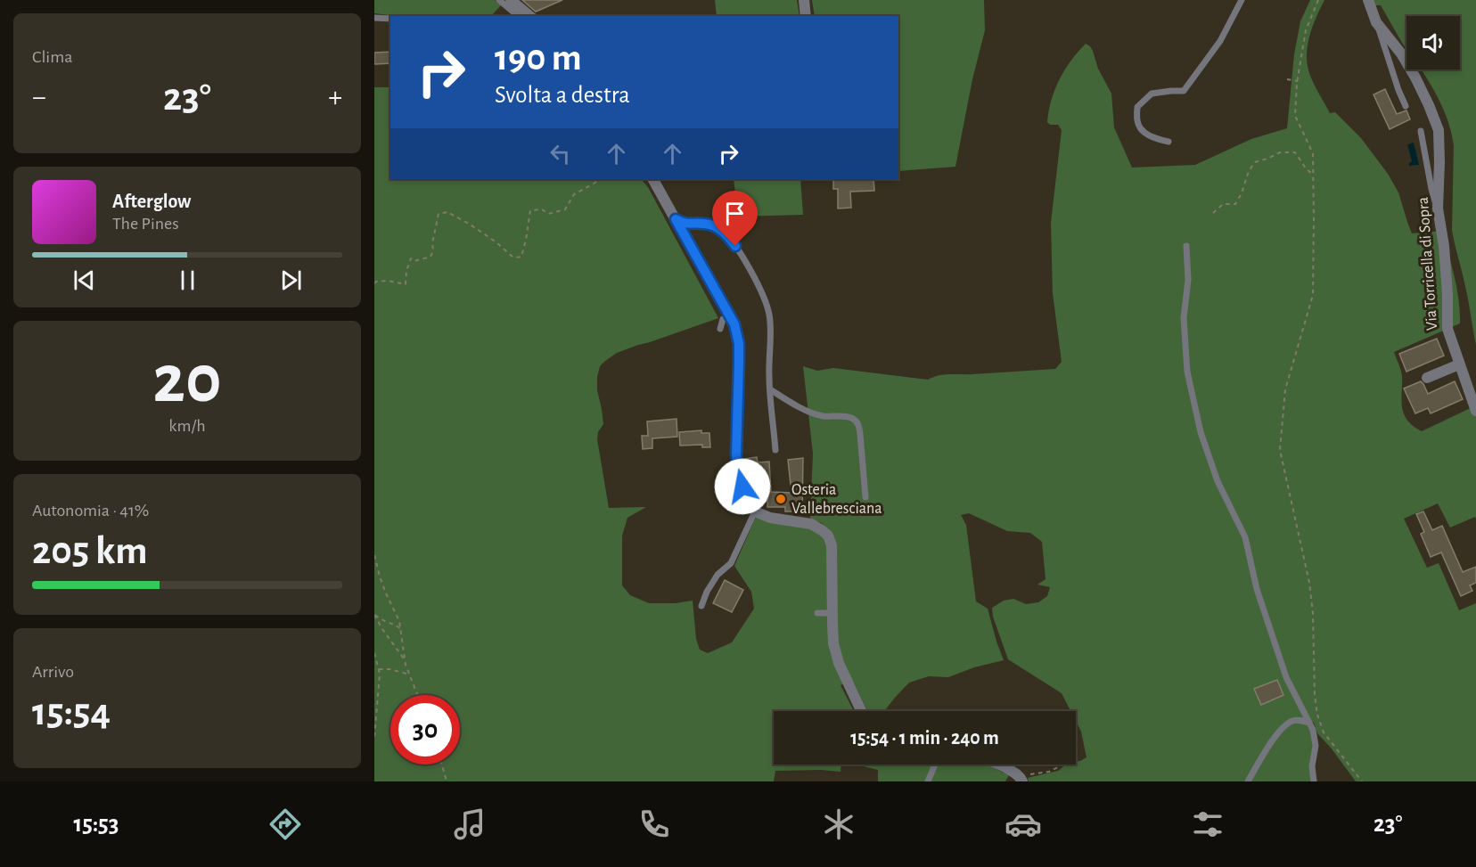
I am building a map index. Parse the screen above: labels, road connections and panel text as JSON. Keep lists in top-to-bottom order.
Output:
{
  "streets": {
    "street": ["Via Torricella di Sopra"]
  },
  "places": ["Osteria Vallebresciana"],
  "page": {
    "tile": [
      "Clima",
      ["20", "km/h"],
      ["Autonomia · 41%", "205 km"],
      ["Arrivo", "15:54"]
    ],
    "turn": ["190 m", "Svolta a destra"],
    "heat": ["−", "23°", "+"],
    "song": ["Afterglow", "The Pines"],
    "limit": "30",
    "trip": "15:54 · 1 min · 240 m",
    "tabs": ["15:53", "23°"]
  }
}
